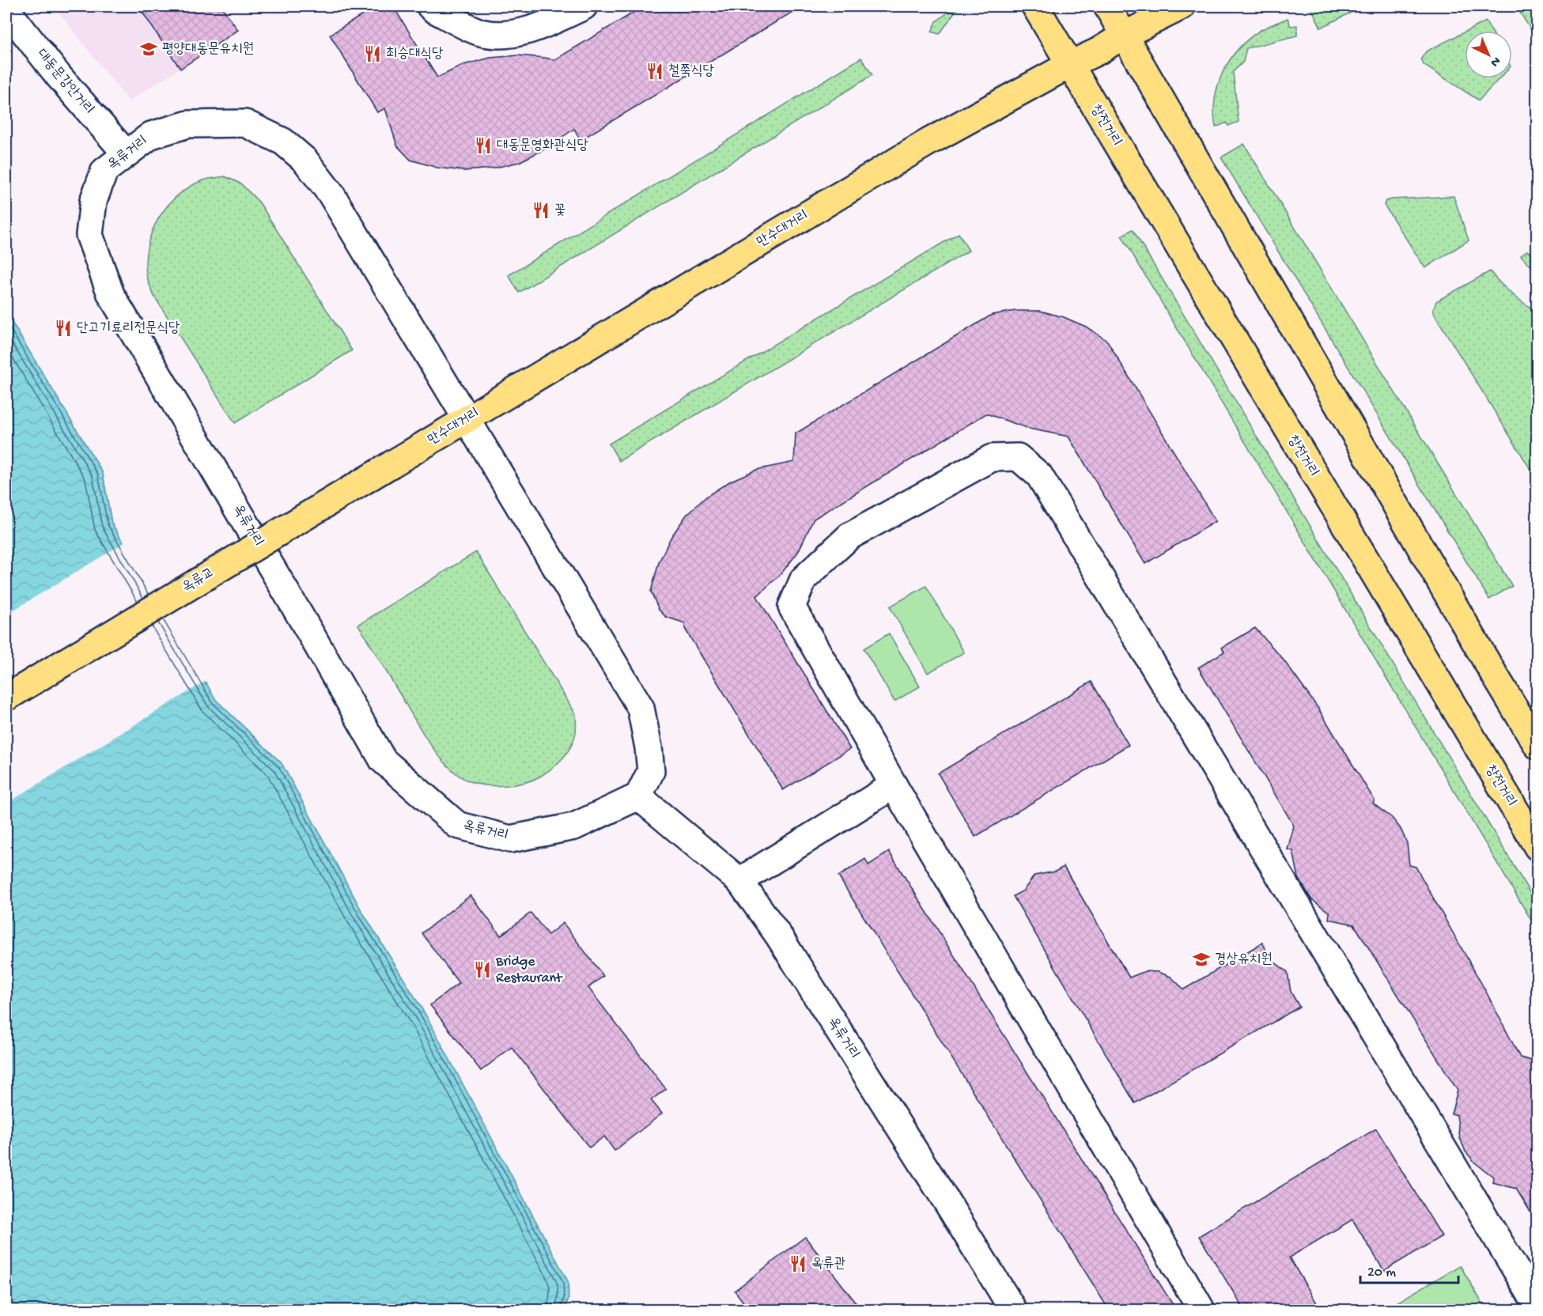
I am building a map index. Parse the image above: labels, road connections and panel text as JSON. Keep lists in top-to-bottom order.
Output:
{
  "streets": {
    "main road": ["창전거리", "만수대거리", "옥류교"],
    "street": ["대동문강안거리", "옥류거리"]
  },
  "crossings": [
    ["대동문강안거리", "옥류거리"],
    ["창전거리", "만수대거리"],
    ["옥류거리", "만수대거리"],
    ["만수대거리", "옥류교"]
  ],
  "places": {
    "school or university": ["평양대동문유치원", "경상유치원"],
    "restaurant": [
      "최승대식당",
      "철쭉식당",
      "대동문영화관식당",
      "꽃",
      "단고기료리전문식당",
      "Bridge Restaurant",
      "옥류관"
    ]
  },
  "scale_bar": "20 m",
  "north": "bottom right"
}
